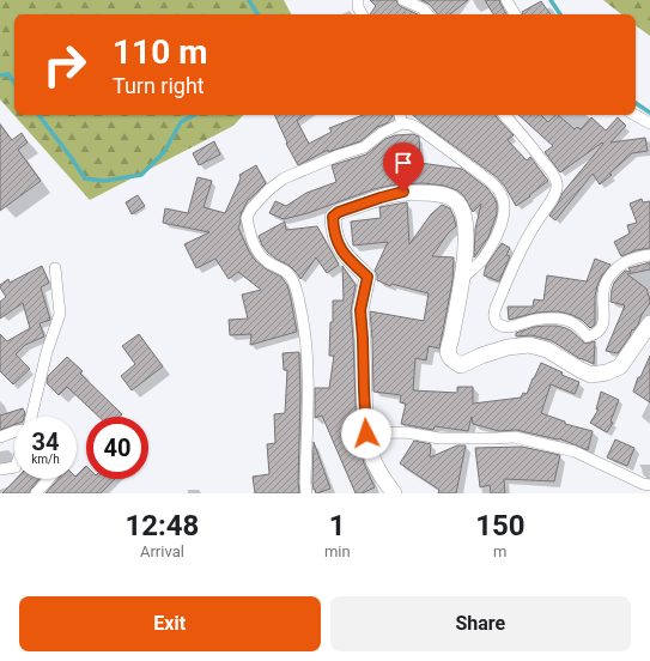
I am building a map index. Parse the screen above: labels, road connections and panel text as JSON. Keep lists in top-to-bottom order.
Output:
{
  "page": {
    "turn": ["110 m", "Turn right"],
    "speed": "34 km/h",
    "limit": "40",
    "eta": [
      "12:48",
      "Arrival",
      "1",
      "min",
      "150",
      "m"
    ],
    "buttons": ["Exit", "Share"]
  }
}
